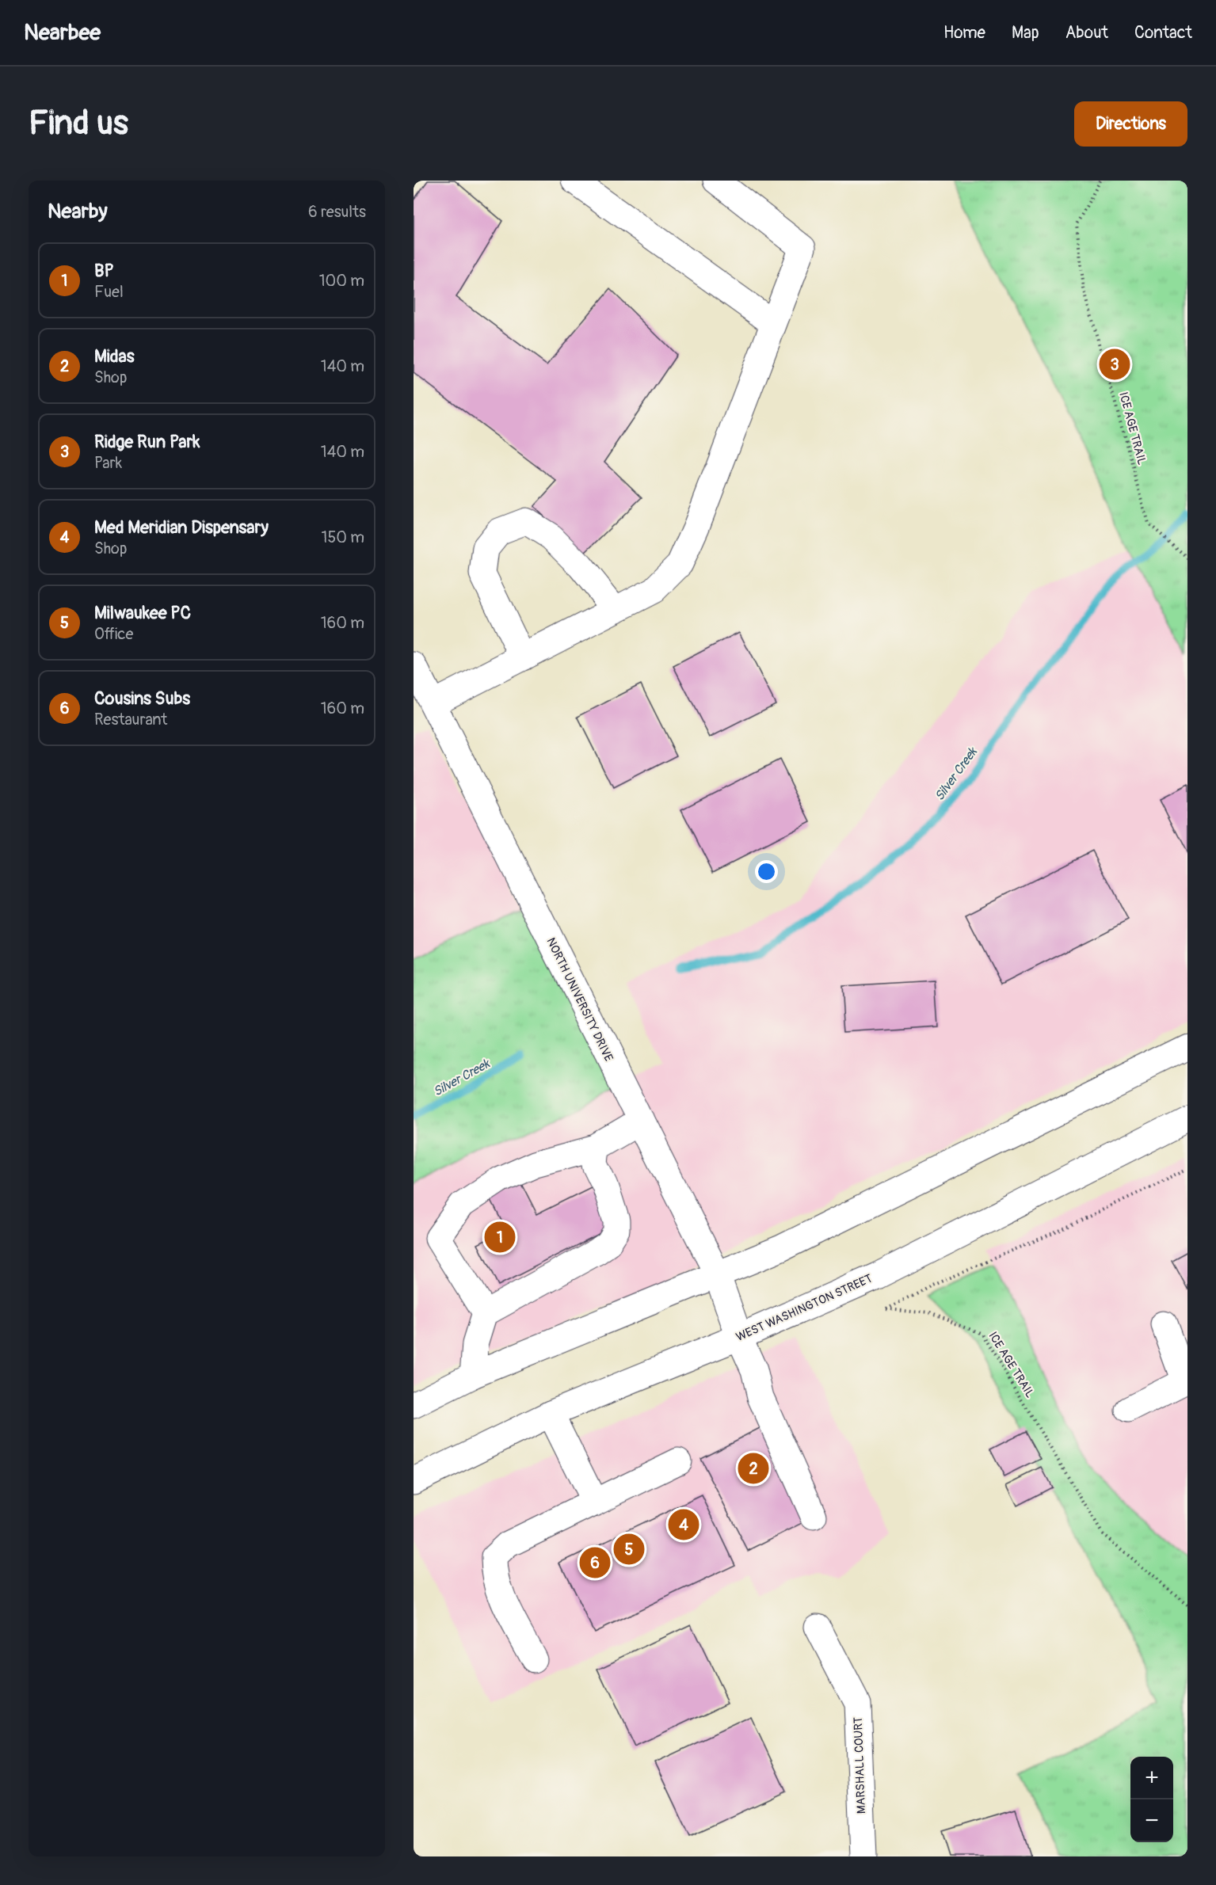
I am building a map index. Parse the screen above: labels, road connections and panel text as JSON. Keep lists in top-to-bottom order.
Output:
{
  "streets": {
    "main road": ["NORTH UNIVERSITY DRIVE", "WEST WASHINGTON STREET", "MARSHALL COURT"],
    "path": ["ICE AGE TRAIL"]
  },
  "crossings": [
    ["NORTH UNIVERSITY DRIVE", "WEST WASHINGTON STREET"]
  ],
  "water": ["Silver Creek"],
  "page": {
    "header": "Nearbee",
    "nav": [
      "Home",
      "Map",
      "About",
      "Contact"
    ],
    "buttons": "Directions",
    "title": "Find us",
    "heading": ["Nearby", "6 results"],
    "list": [
      {
        "mark": "1",
        "name": "BP",
        "note": "Fuel",
        "value": "100 m"
      },
      {
        "mark": "2",
        "name": "Midas",
        "note": "Shop",
        "value": "140 m"
      },
      {
        "mark": "3",
        "name": "Ridge Run Park",
        "note": "Park",
        "value": "140 m"
      },
      {
        "mark": "4",
        "name": "Med Meridian Dispensary",
        "note": "Shop",
        "value": "150 m"
      },
      {
        "mark": "5",
        "name": "Milwaukee PC",
        "note": "Office",
        "value": "160 m"
      },
      {
        "mark": "6",
        "name": "Cousins Subs",
        "note": "Restaurant",
        "value": "160 m"
      }
    ],
    "pins": [
      "3",
      "1",
      "2",
      "4",
      "5",
      "6"
    ],
    "map_buttons": ["+", "−"]
  }
}
